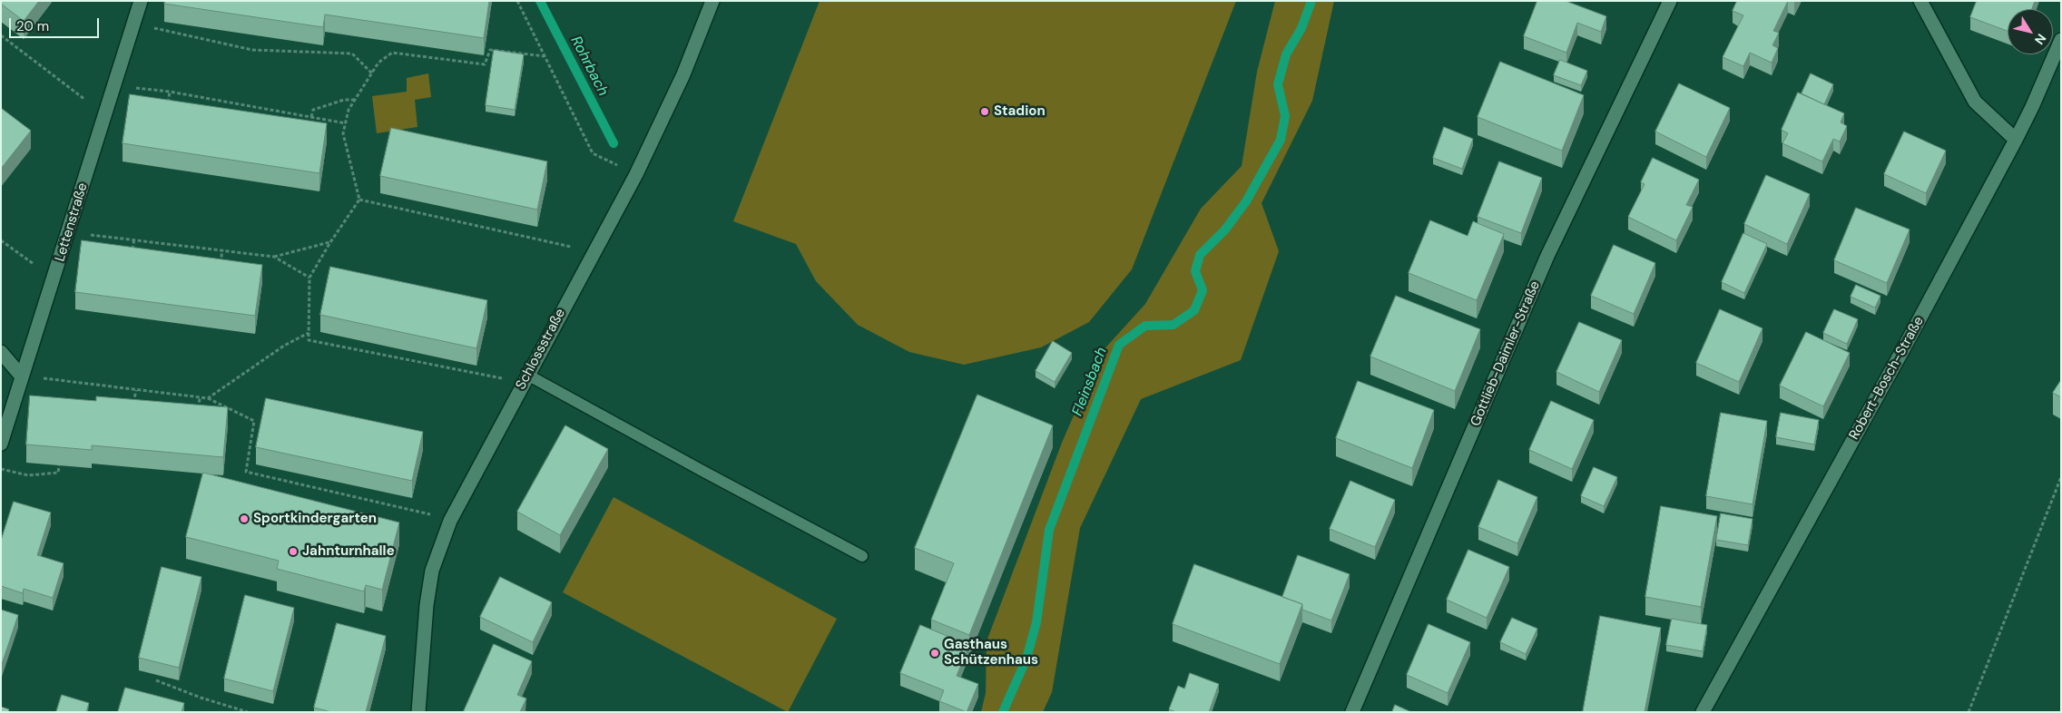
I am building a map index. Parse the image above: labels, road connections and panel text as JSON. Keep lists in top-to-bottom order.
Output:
{
  "streets": {
    "street": [
      "Lettenstraße",
      "Schlossstraße",
      "Gottlieb-Daimler-Straße",
      "Robert-Bosch-Straße"
    ]
  },
  "water": ["Rohrbach", "Fleinsbach"],
  "places": [
    "Stadion",
    "Sportkindergarten",
    "Jahnturnhalle",
    "Gasthaus Schützenhaus"
  ],
  "scale_bar": "20 m",
  "north": "bottom right"
}
